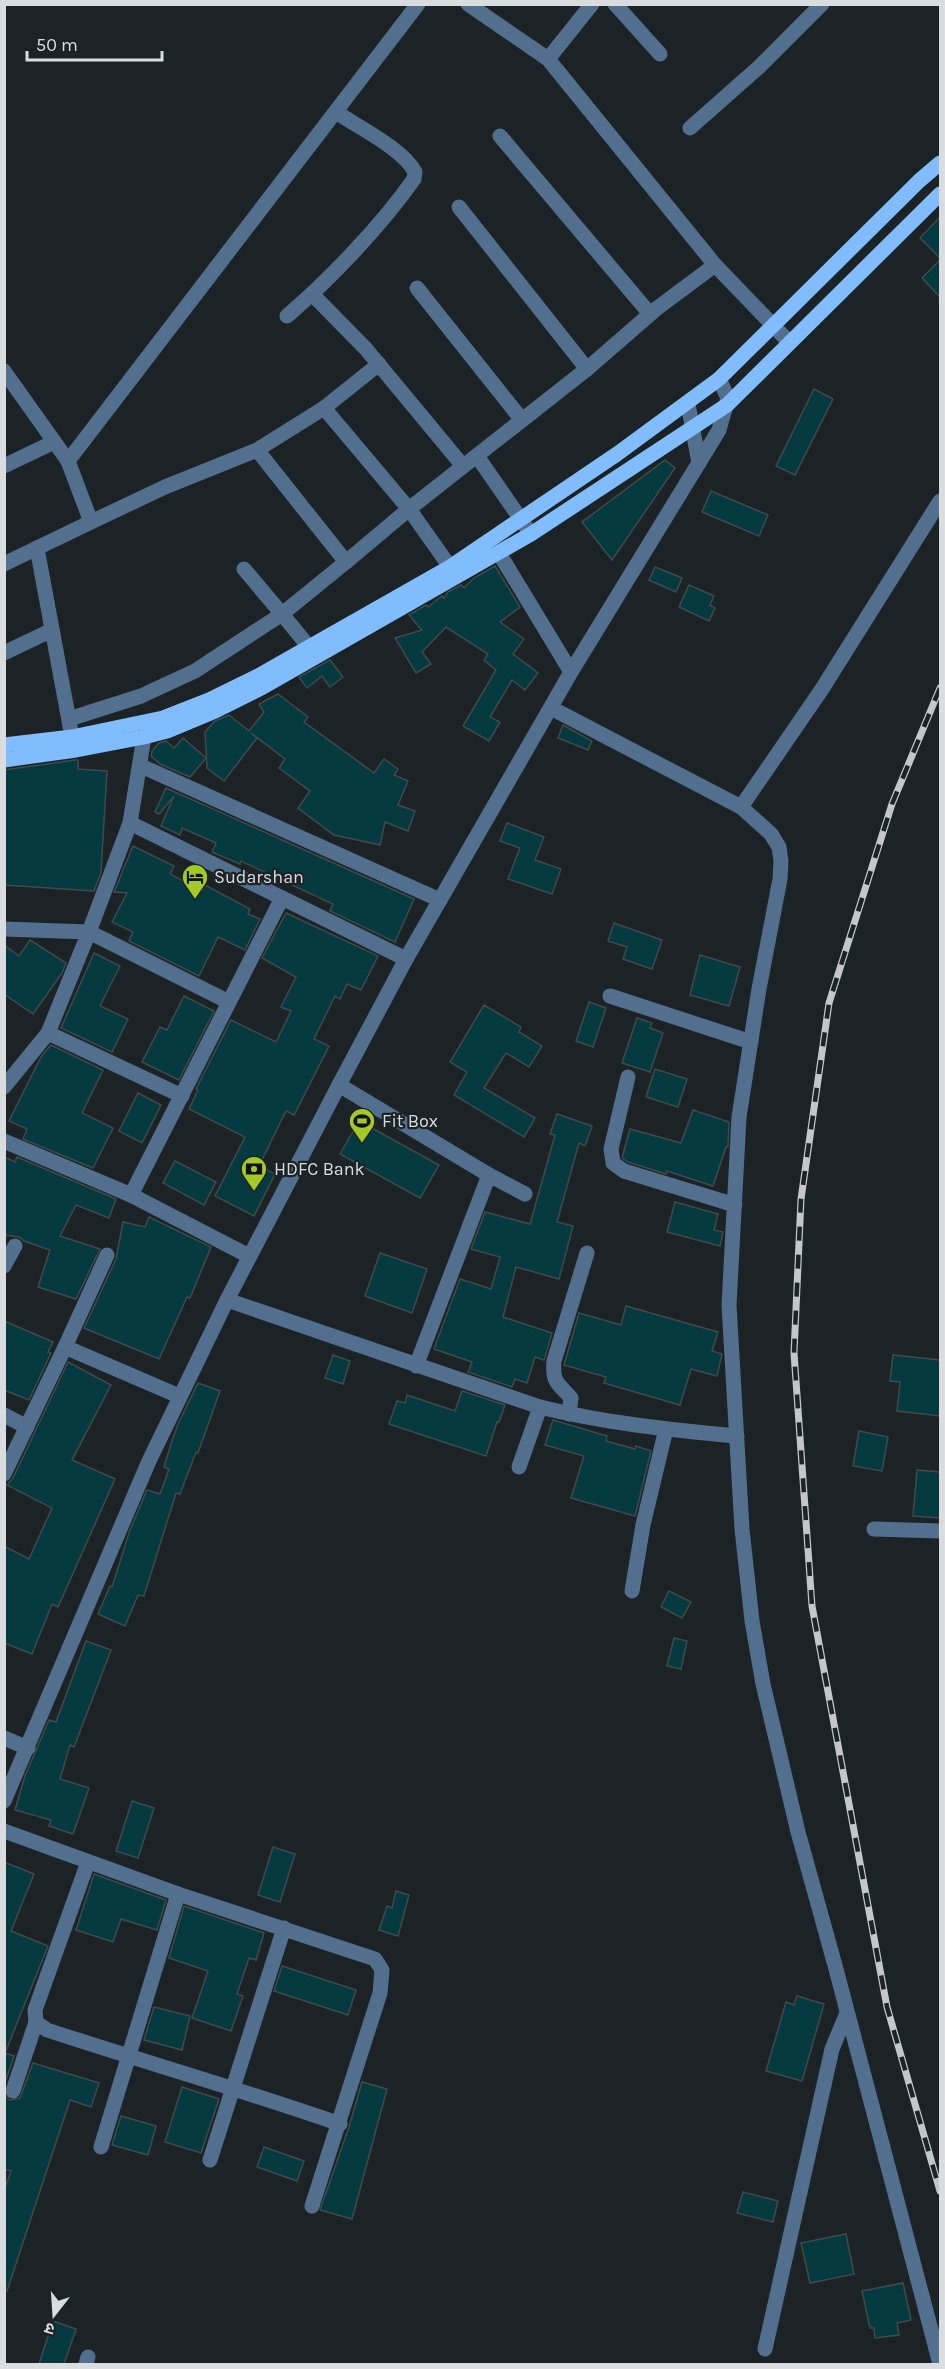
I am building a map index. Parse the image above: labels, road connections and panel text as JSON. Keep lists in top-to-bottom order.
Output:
{
  "places": {
    "hotel": ["Sudarshan"],
    "sports": ["Fit Box"],
    "bank": ["HDFC Bank"]
  },
  "scale_bar": "50 m",
  "north": "bottom"
}
